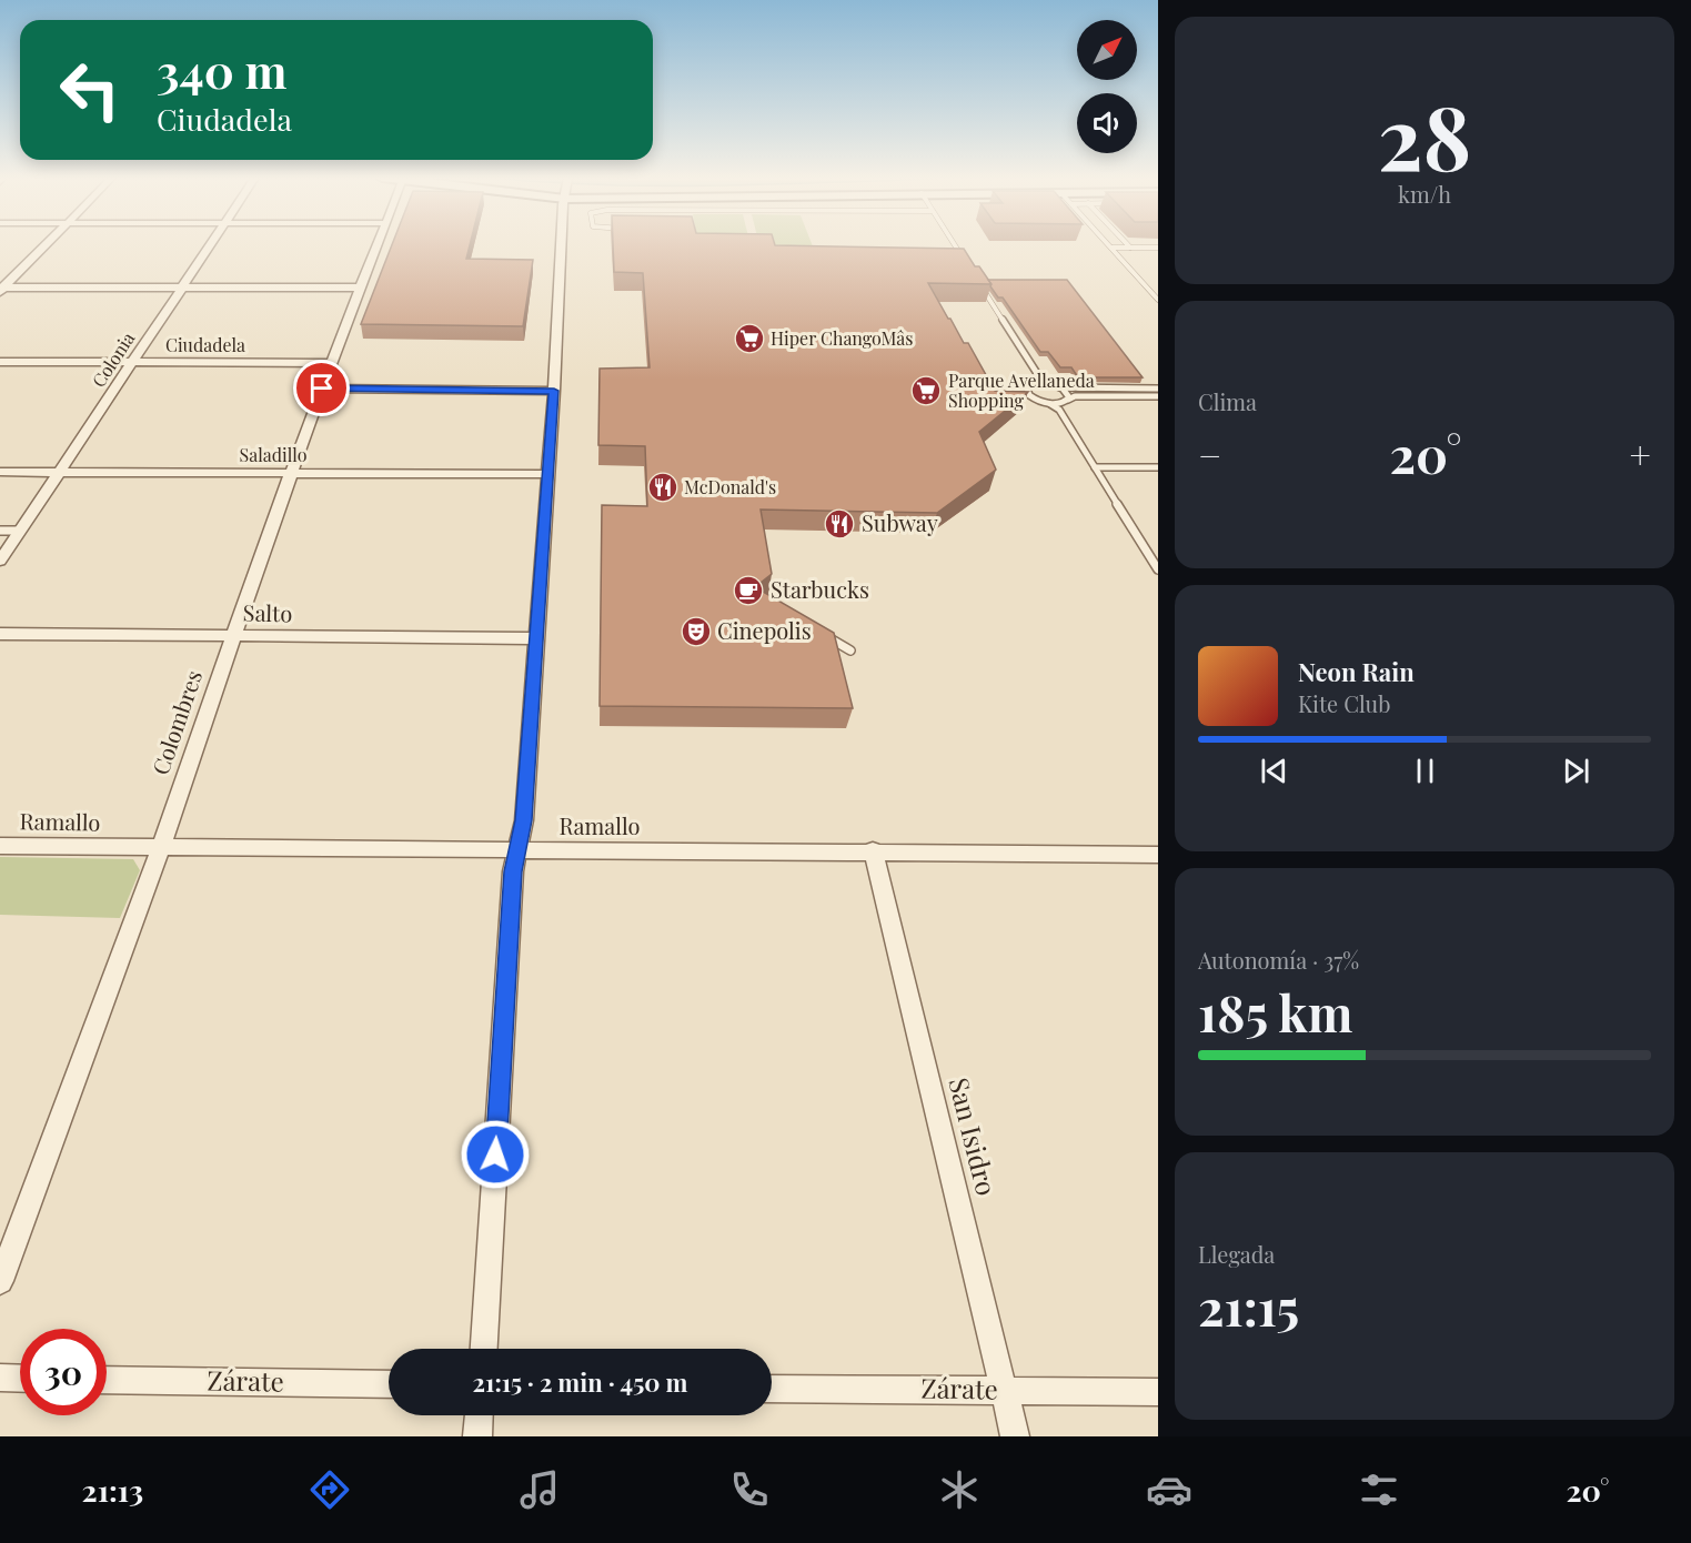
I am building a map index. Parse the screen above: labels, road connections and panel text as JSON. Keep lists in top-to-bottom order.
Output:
{
  "streets": {
    "street": [
      "Ciudadela",
      "Colonia",
      "Saladillo",
      "Salto",
      "Colombres",
      "Ramallo",
      "San Isidro",
      "Zárate"
    ]
  },
  "crossings": [
    ["Ciudadela", "Colonia"],
    ["Ciudadela", "Colombres"],
    ["Colonia", "Saladillo"],
    ["Saladillo", "Colombres"],
    ["Salto", "Colombres"],
    ["Colombres", "Ramallo"],
    ["Ramallo", "San Isidro"],
    ["San Isidro", "Zárate"]
  ],
  "places": {
    "supermarket": ["Hiper ChangoMâs", "Parque Avellaneda Shopping"],
    "restaurant": ["McDonald's", "Subway"],
    "cafe": ["Starbucks"],
    "theatre": ["Cinepolis"]
  },
  "north": "top right",
  "page": {
    "tile": [
      ["28", "km/h"],
      "Clima",
      ["Autonomía · 37%", "185 km"],
      ["Llegada", "21:15"]
    ],
    "turn": ["340 m", "Ciudadela"],
    "heat": ["−", "20°", "+"],
    "song": ["Neon Rain", "Kite Club"],
    "limit": "30",
    "trip": "21:15 · 2 min · 450 m",
    "tabs": ["21:13", "20°"]
  }
}
